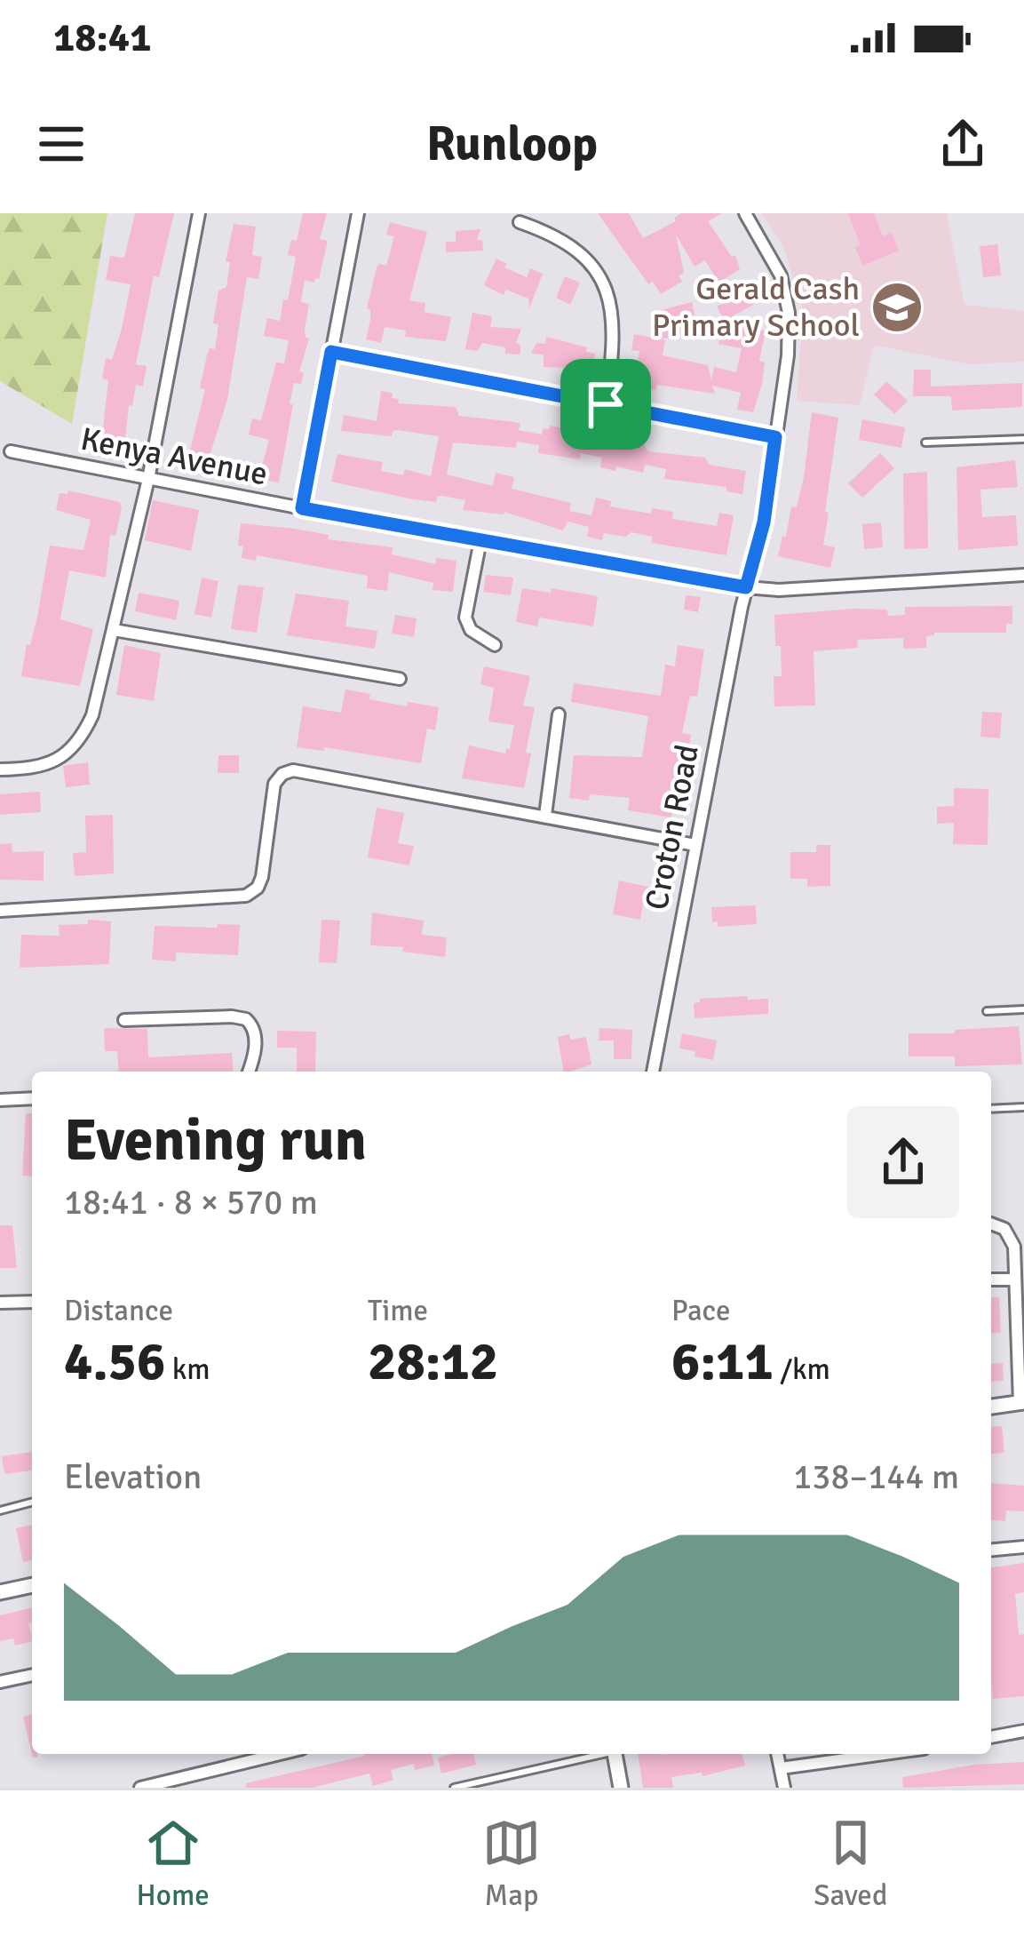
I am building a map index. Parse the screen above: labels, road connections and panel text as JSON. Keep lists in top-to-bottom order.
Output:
{
  "streets": {
    "street": ["Kenya Avenue", "Croton Road"]
  },
  "crossings": [
    ["Kenya Avenue", "Croton Road"]
  ],
  "places": {
    "school or university": ["Gerald Cash Primary School"]
  },
  "page": {
    "status": "18:41",
    "header": "Runloop",
    "heading": ["Evening run", "18:41 · 8 × 570 m"],
    "stats": [
      ["Distance", "4.56 km"],
      ["Time", "28:12"],
      ["Pace", "6:11 /km"]
    ],
    "chart": ["Elevation", "138–144 m"],
    "tabs": ["Home", "Map", "Saved"]
  }
}
